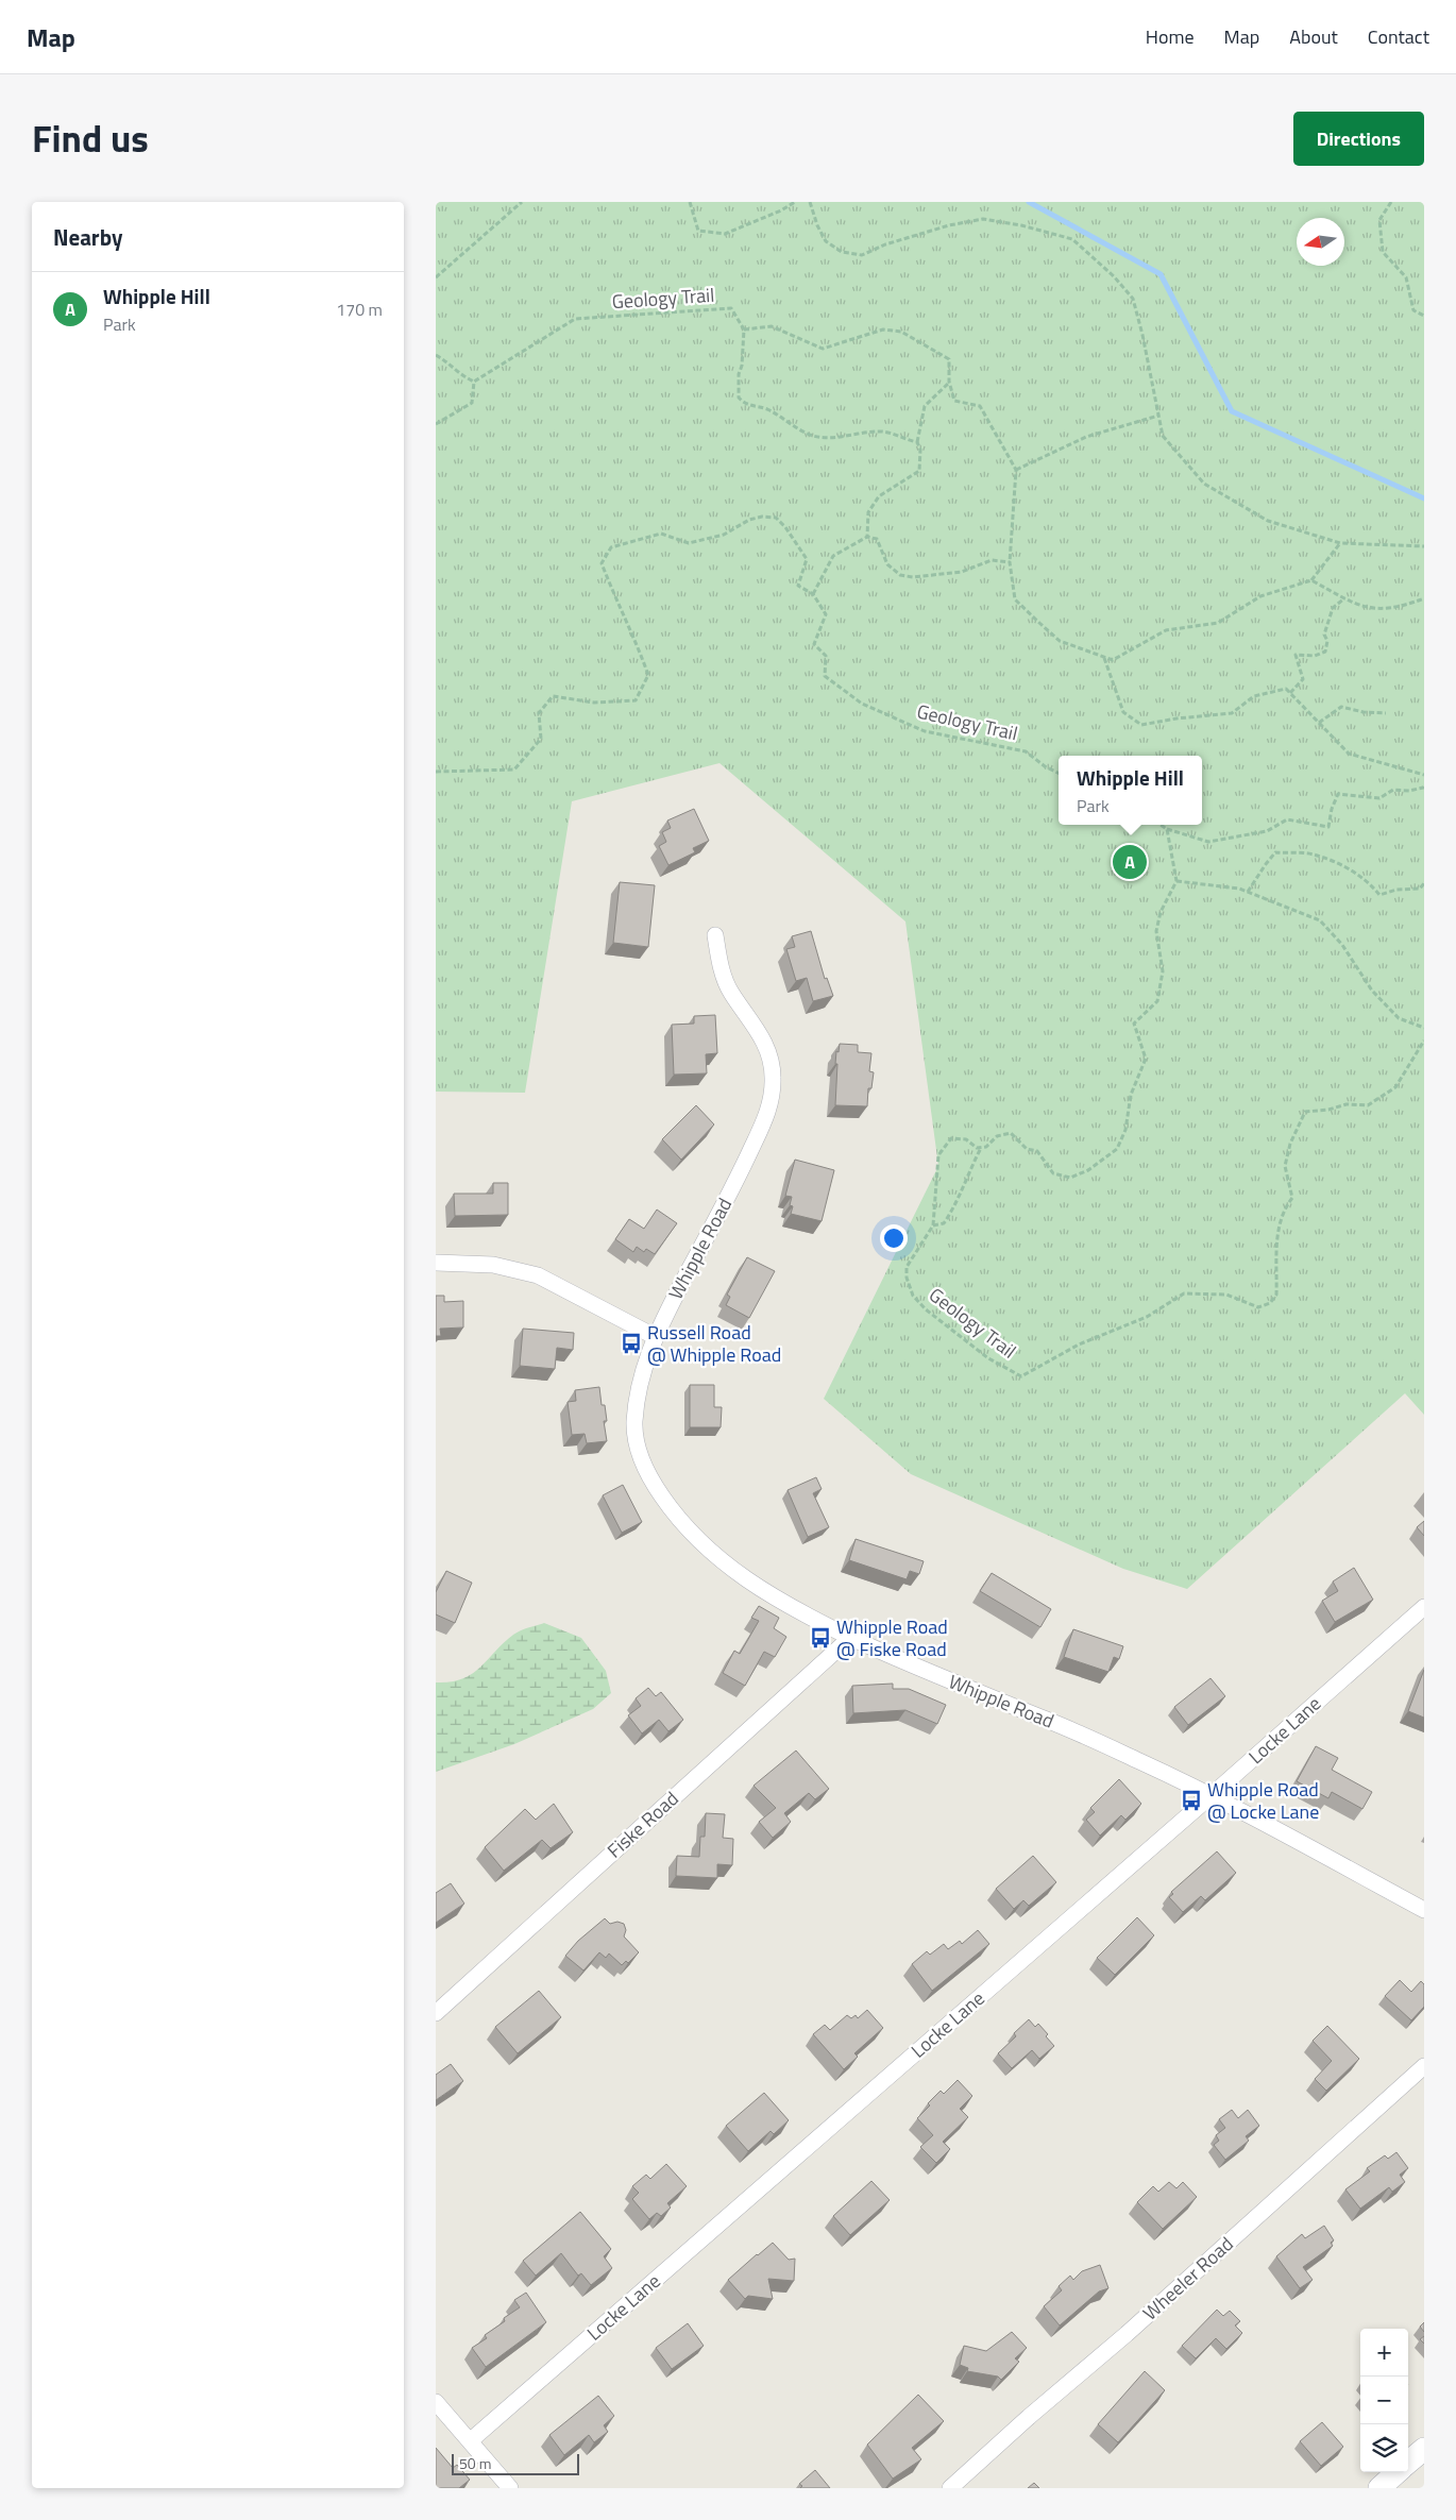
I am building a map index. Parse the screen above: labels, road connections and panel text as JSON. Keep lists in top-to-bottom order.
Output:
{
  "streets": {
    "street": [
      "Whipple Road",
      "Locke Lane",
      "Fiske Road",
      "Wheeler Road"
    ],
    "path": ["Geology Trail"]
  },
  "crossings": [
    ["Whipple Road", "Locke Lane"],
    ["Whipple Road", "Fiske Road"]
  ],
  "places": {
    "bus stop": ["Russell Road @ Whipple Road", "Whipple Road @ Fiske Road", "Whipple Road @ Locke Lane"]
  },
  "scale_bar": "50 m",
  "north": "left",
  "page": {
    "header": "Map",
    "nav": [
      "Home",
      "Map",
      "About",
      "Contact"
    ],
    "title": "Find us",
    "buttons": "Directions",
    "heading": "Nearby",
    "list": [
      {
        "mark": "A",
        "name": "Whipple Hill",
        "note": "Park",
        "value": "170 m"
      }
    ],
    "popup": ["Whipple Hill", "Park"],
    "pins": "A",
    "map_buttons": ["+", "−"],
    "scale": "50 m"
  }
}
